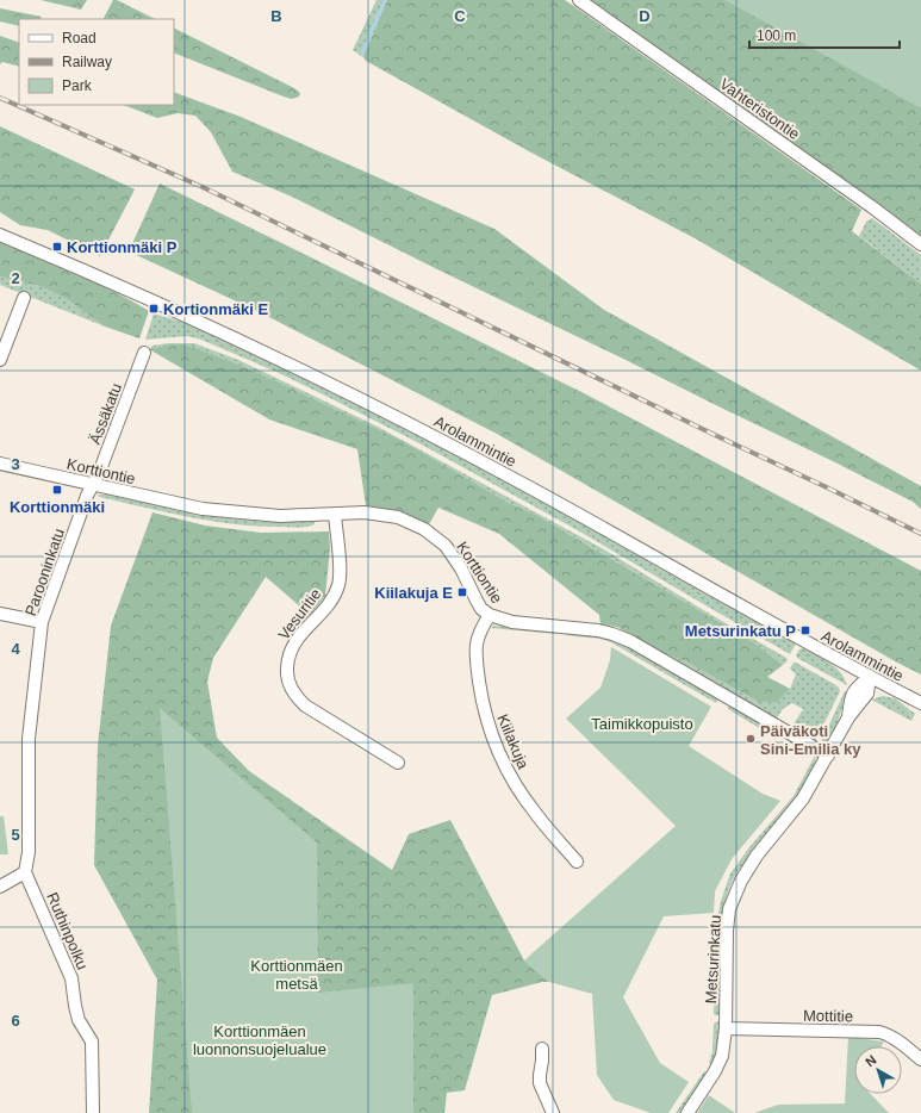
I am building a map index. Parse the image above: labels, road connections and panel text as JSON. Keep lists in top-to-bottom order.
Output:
{
  "streets": {
    "street": [
      "Vahteristontie",
      "Ässäkatu",
      "Arolammintie",
      "Korttiontie",
      "Parooninkatu",
      "Vesuritie",
      "Kiilakuja",
      "Ruthinpolku",
      "Metsurinkatu",
      "Mottitie"
    ]
  },
  "crossings": [
    ["Ässäkatu", "Korttiontie"],
    ["Ässäkatu", "Parooninkatu"],
    ["Arolammintie", "Metsurinkatu"],
    ["Korttiontie", "Parooninkatu"],
    ["Korttiontie", "Vesuritie"],
    ["Korttiontie", "Kiilakuja"],
    ["Korttiontie", "Metsurinkatu"],
    ["Parooninkatu", "Ruthinpolku"],
    ["Metsurinkatu", "Mottitie"]
  ],
  "parks": ["Taimikkopuisto", "Korttionmäen metsä", "Korttionmäen luonnonsuojelualue"],
  "places": {
    "transit": [
      "Korttionmäki P",
      "Kortionmäki E",
      "Korttionmäki",
      "Kiilakuja E",
      "Metsurinkatu P"
    ],
    "other": ["Päiväkoti Sini-Emilia ky"]
  },
  "legend": ["Road", "Railway", "Park"],
  "scale_bar": "100 m",
  "north": "top left",
  "grid": {
    "columns": ["B", "C", "D"],
    "rows": [
      "2",
      "3",
      "4",
      "5",
      "6"
    ]
  }
}
